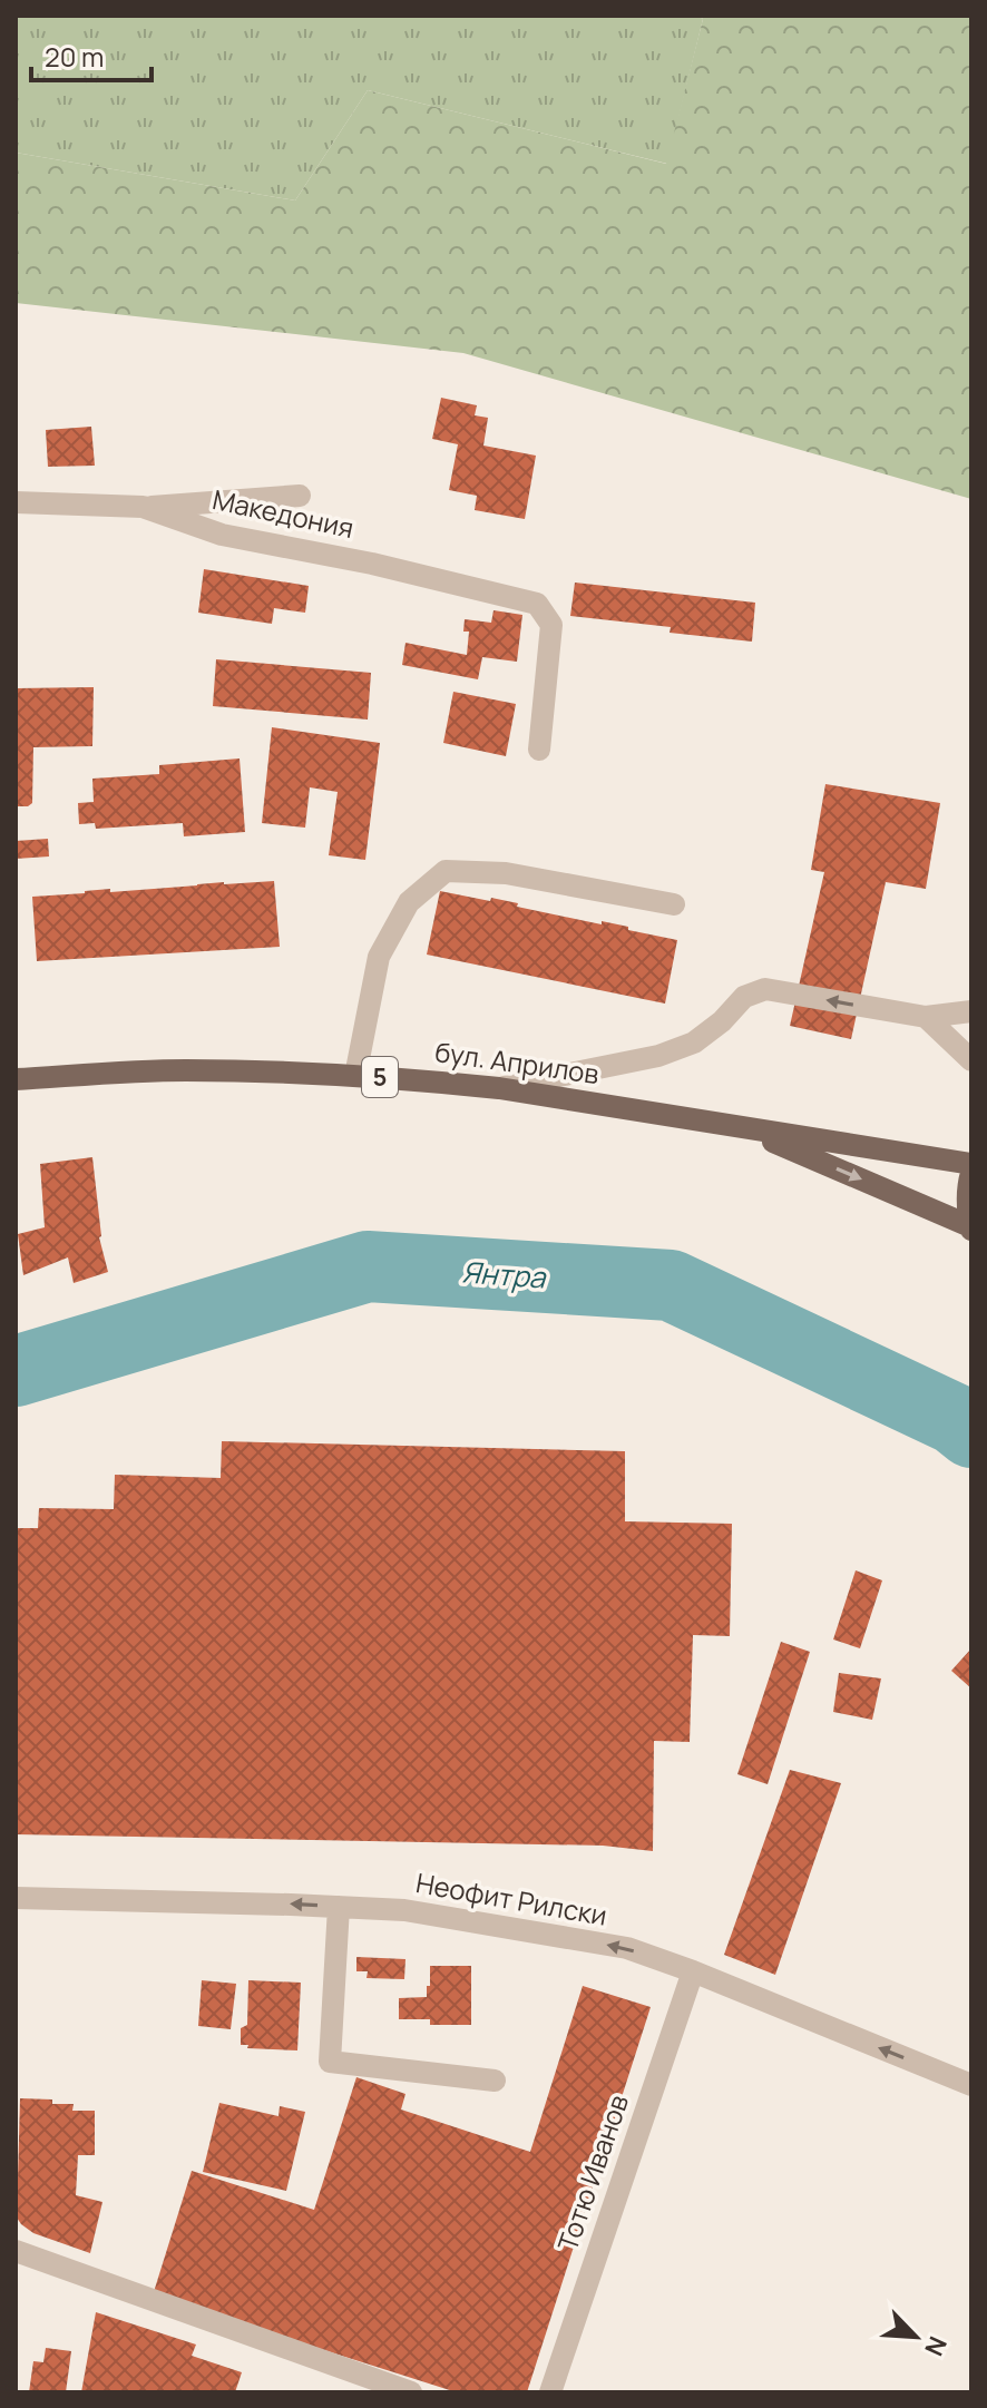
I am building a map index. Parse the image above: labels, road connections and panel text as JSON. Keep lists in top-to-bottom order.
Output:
{
  "streets": {
    "main road": ["бул. Априлов", "5"],
    "street": ["Македония", "Неофит Рилски", "Тотю Иванов"]
  },
  "crossings": [
    ["бул. Априлов", "5"],
    ["Неофит Рилски", "Тотю Иванов"]
  ],
  "one_way": ["Неофит Рилски"],
  "water": ["Янтра"],
  "scale_bar": "20 m",
  "north": "bottom right"
}
